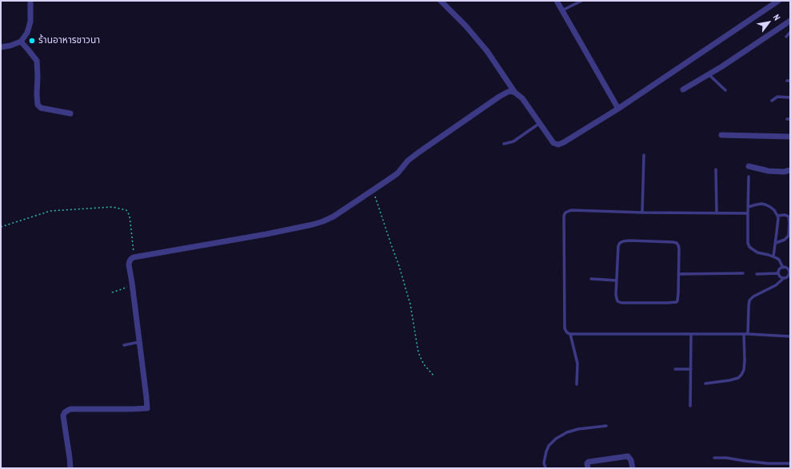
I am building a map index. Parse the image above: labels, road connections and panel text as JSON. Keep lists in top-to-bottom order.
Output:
{
  "places": ["ร้านอาหารชาวนา"],
  "north": "top right"
}
